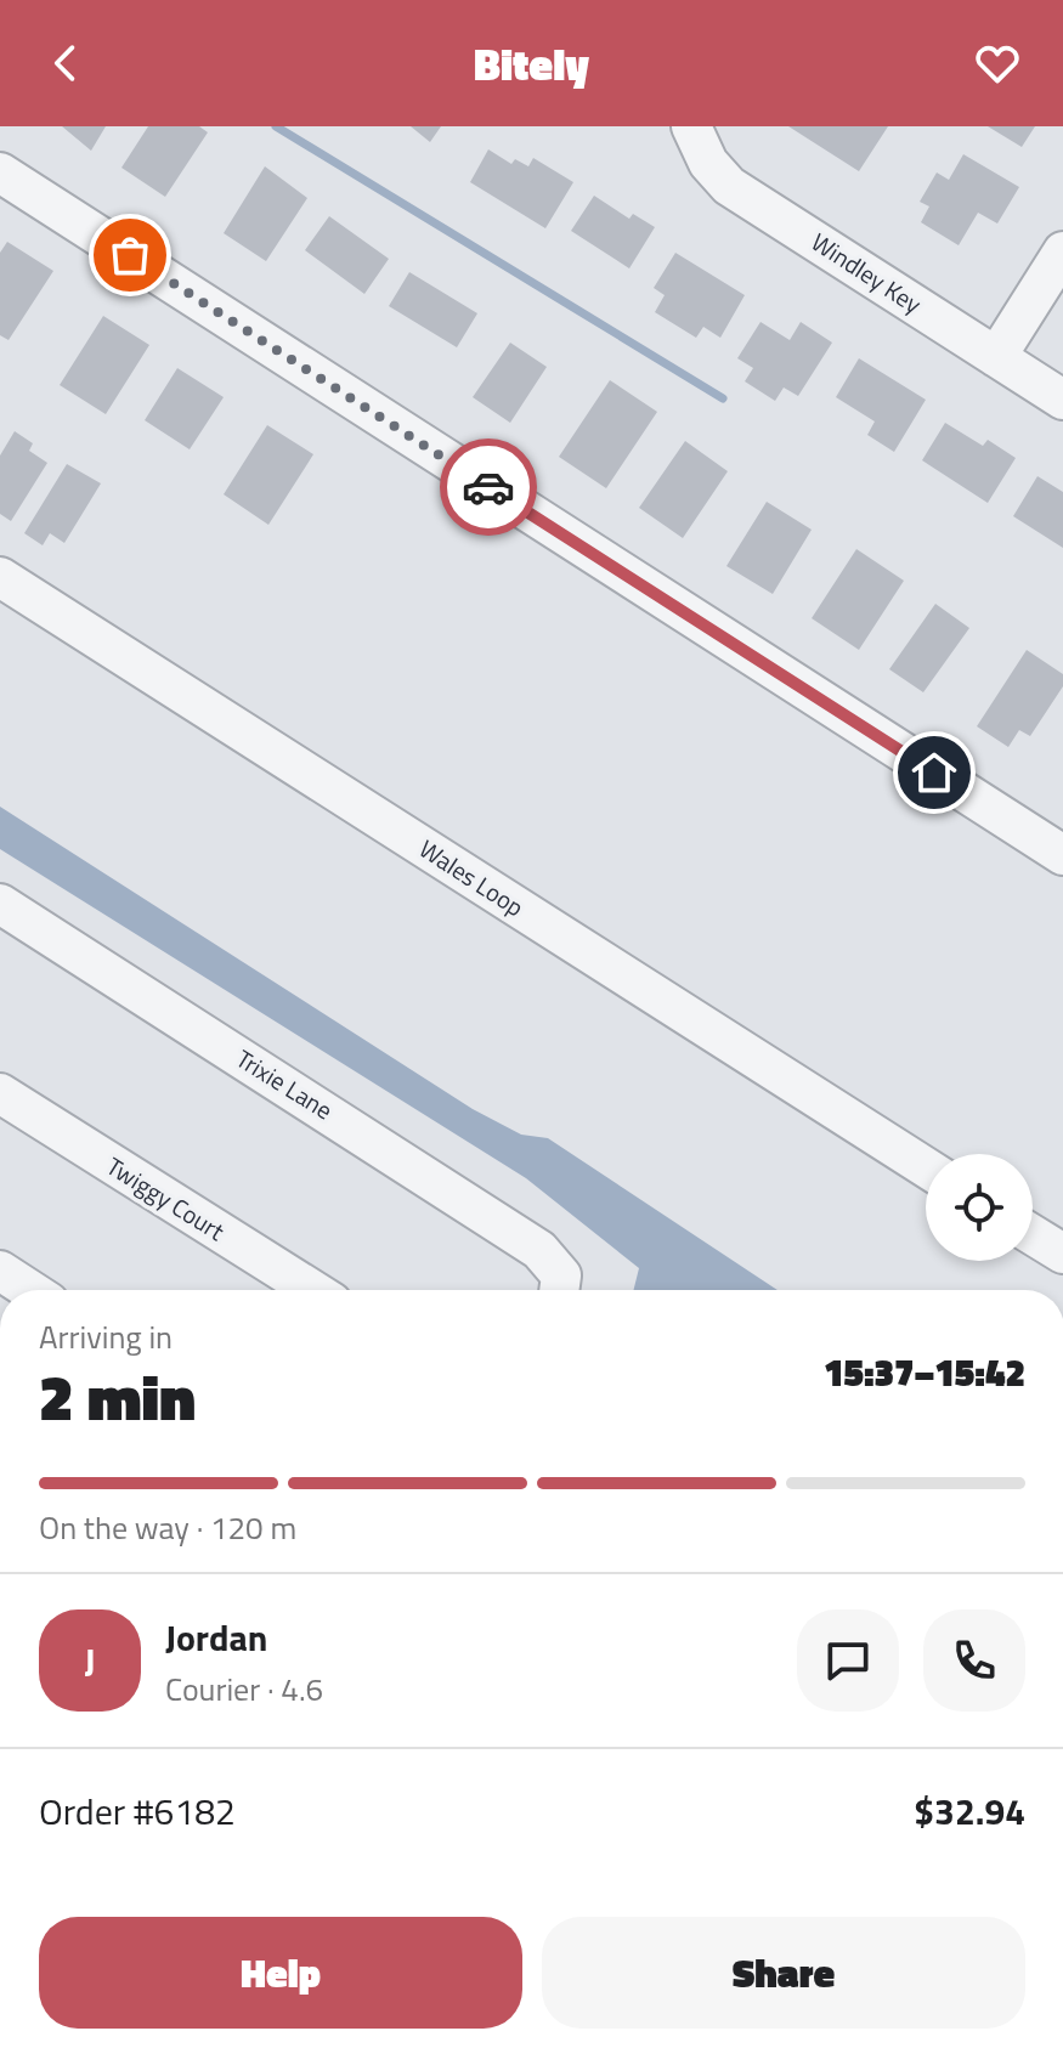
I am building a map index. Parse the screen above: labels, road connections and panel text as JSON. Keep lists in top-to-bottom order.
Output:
{
  "streets": {
    "street": [
      "Windley Key",
      "Wales Loop",
      "Trixie Lane",
      "Twiggy Court"
    ]
  },
  "page": {
    "header": "Bitely",
    "heading": ["2 min", "Arriving in", "15:37–15:42"],
    "panel": [
      "Jordan",
      "Courier · 4.6",
      "Order #6182",
      "$32.94"
    ],
    "bar": "On the way · 120 m",
    "round": "J",
    "buttons": ["Help", "Share"]
  }
}
